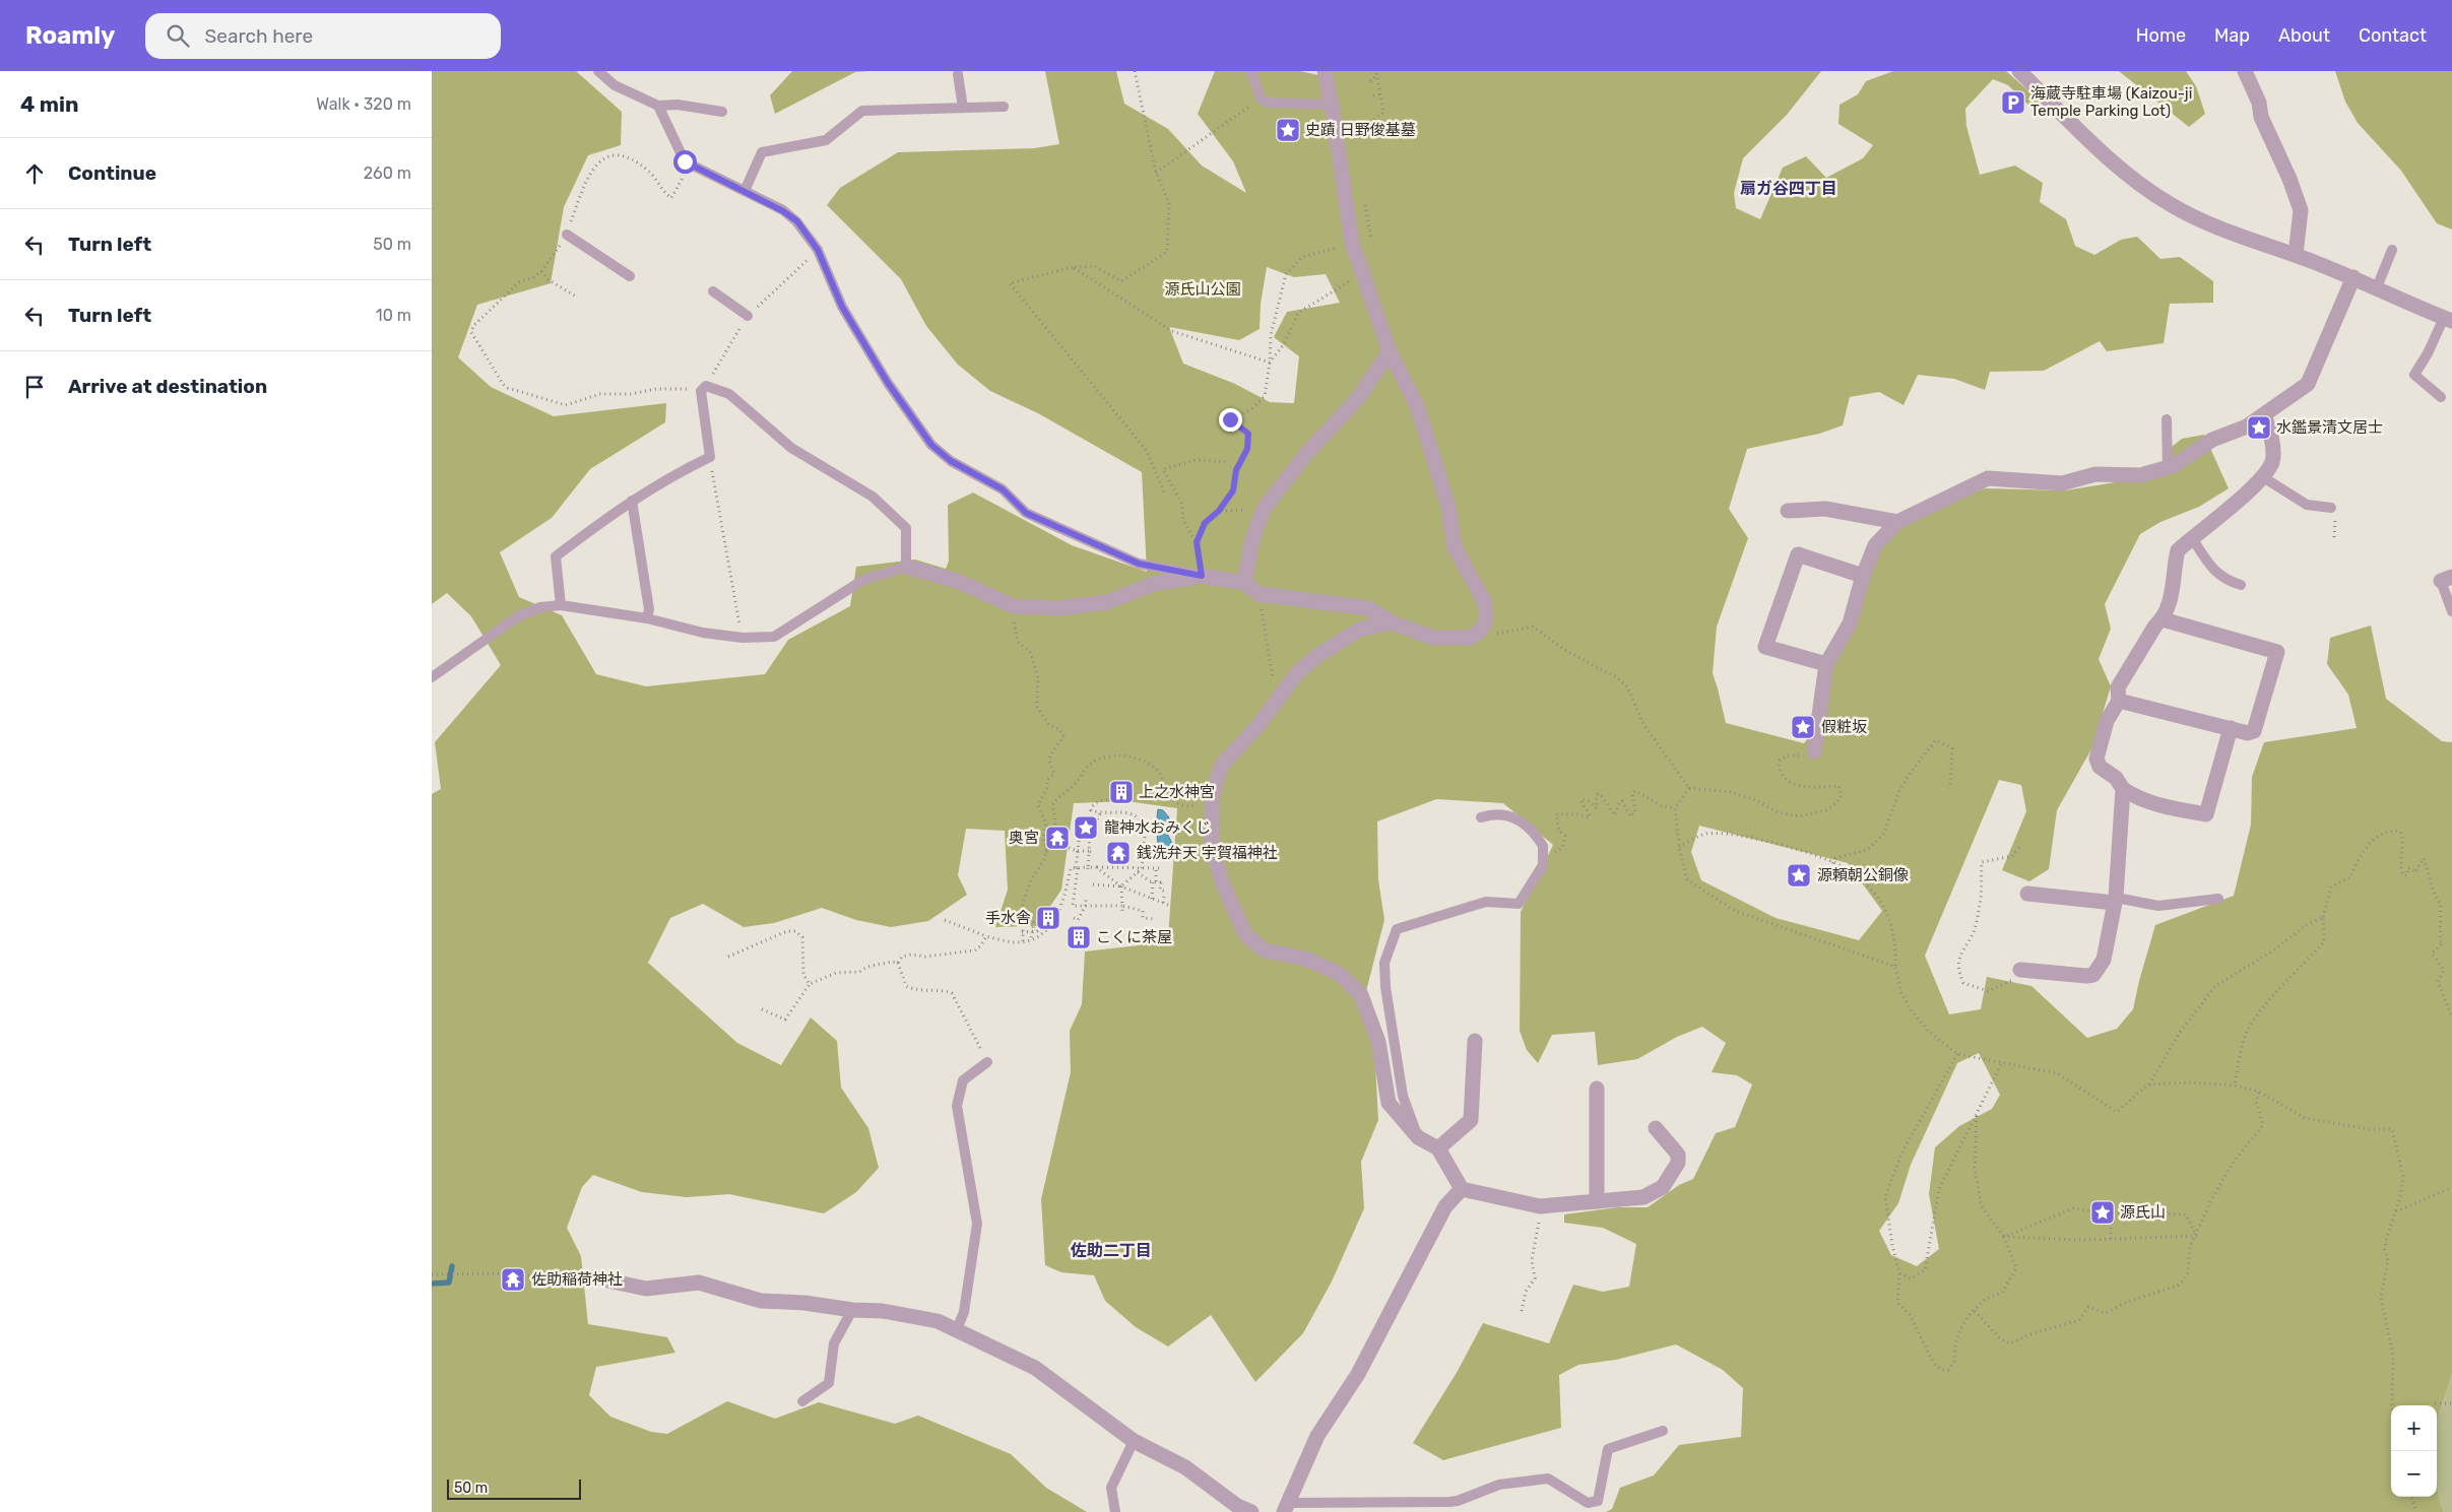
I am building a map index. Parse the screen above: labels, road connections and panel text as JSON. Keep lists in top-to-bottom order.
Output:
{
  "districts": ["扇ガ谷四丁目", "佐助二丁目"],
  "parks": ["源氏山公園"],
  "places": {
    "parking": ["海蔵寺駐車場 (Kaizou-ji Temple Parking Lot)"],
    "place": [
      "史蹟 日野俊基墓",
      "水鑑景清文居士",
      "假粧坂",
      "龍神水おみくじ",
      "源頼朝公銅像",
      "源氏山"
    ],
    "building": ["上之水神宮", "手水舎", "こくに茶屋"],
    "temple": ["奥宮", "銭洗弁天 宇賀福神社", "佐助稲荷神社"]
  },
  "scale_bar": "50 m",
  "page": {
    "header": "Roamly",
    "search": "Search here",
    "nav": [
      "Home",
      "Map",
      "About",
      "Contact"
    ],
    "heading": ["4 min", "Walk · 320 m"],
    "list": [
      ["Continue", "260 m"],
      ["Turn left", "50 m"],
      ["Turn left", "10 m"],
      "Arrive at destination"
    ],
    "map_buttons": ["+", "−"],
    "scale": "50 m"
  }
}
